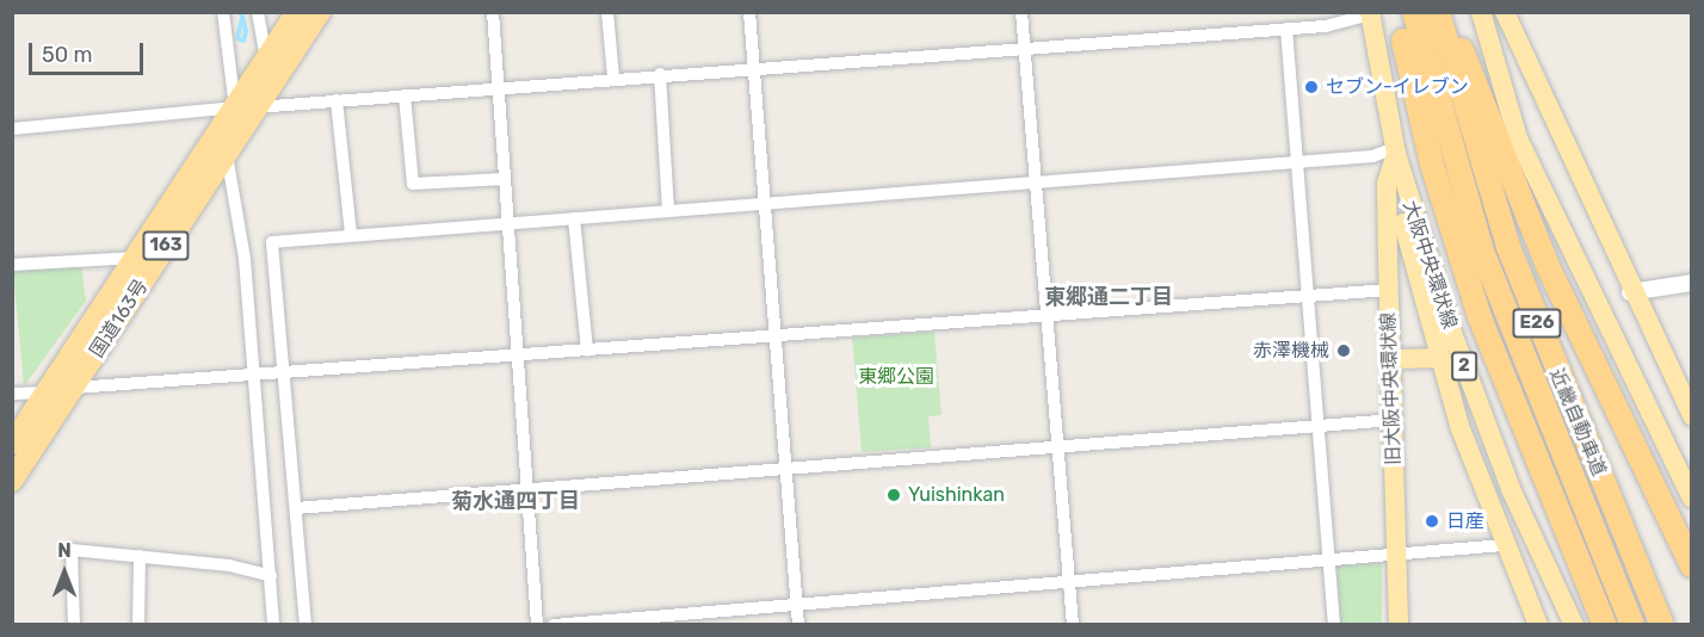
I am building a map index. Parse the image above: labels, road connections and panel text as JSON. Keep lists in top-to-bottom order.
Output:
{
  "streets": {
    "highway": [
      "163",
      "国道163号",
      "E26",
      "近畿自動車道"
    ],
    "main road": ["大阪中央環状線", "2", "旧大阪中央環状線"]
  },
  "crossings": [
    ["大阪中央環状線", "2"],
    ["大阪中央環状線", "旧大阪中央環状線"]
  ],
  "districts": ["東郷通二丁目", "菊水通四丁目"],
  "parks": ["東郷公園"],
  "places": [
    "セブン-イレブン",
    "赤澤機械",
    "Yuishinkan",
    "日産"
  ],
  "scale_bar": "50 m",
  "north": "top"
}
